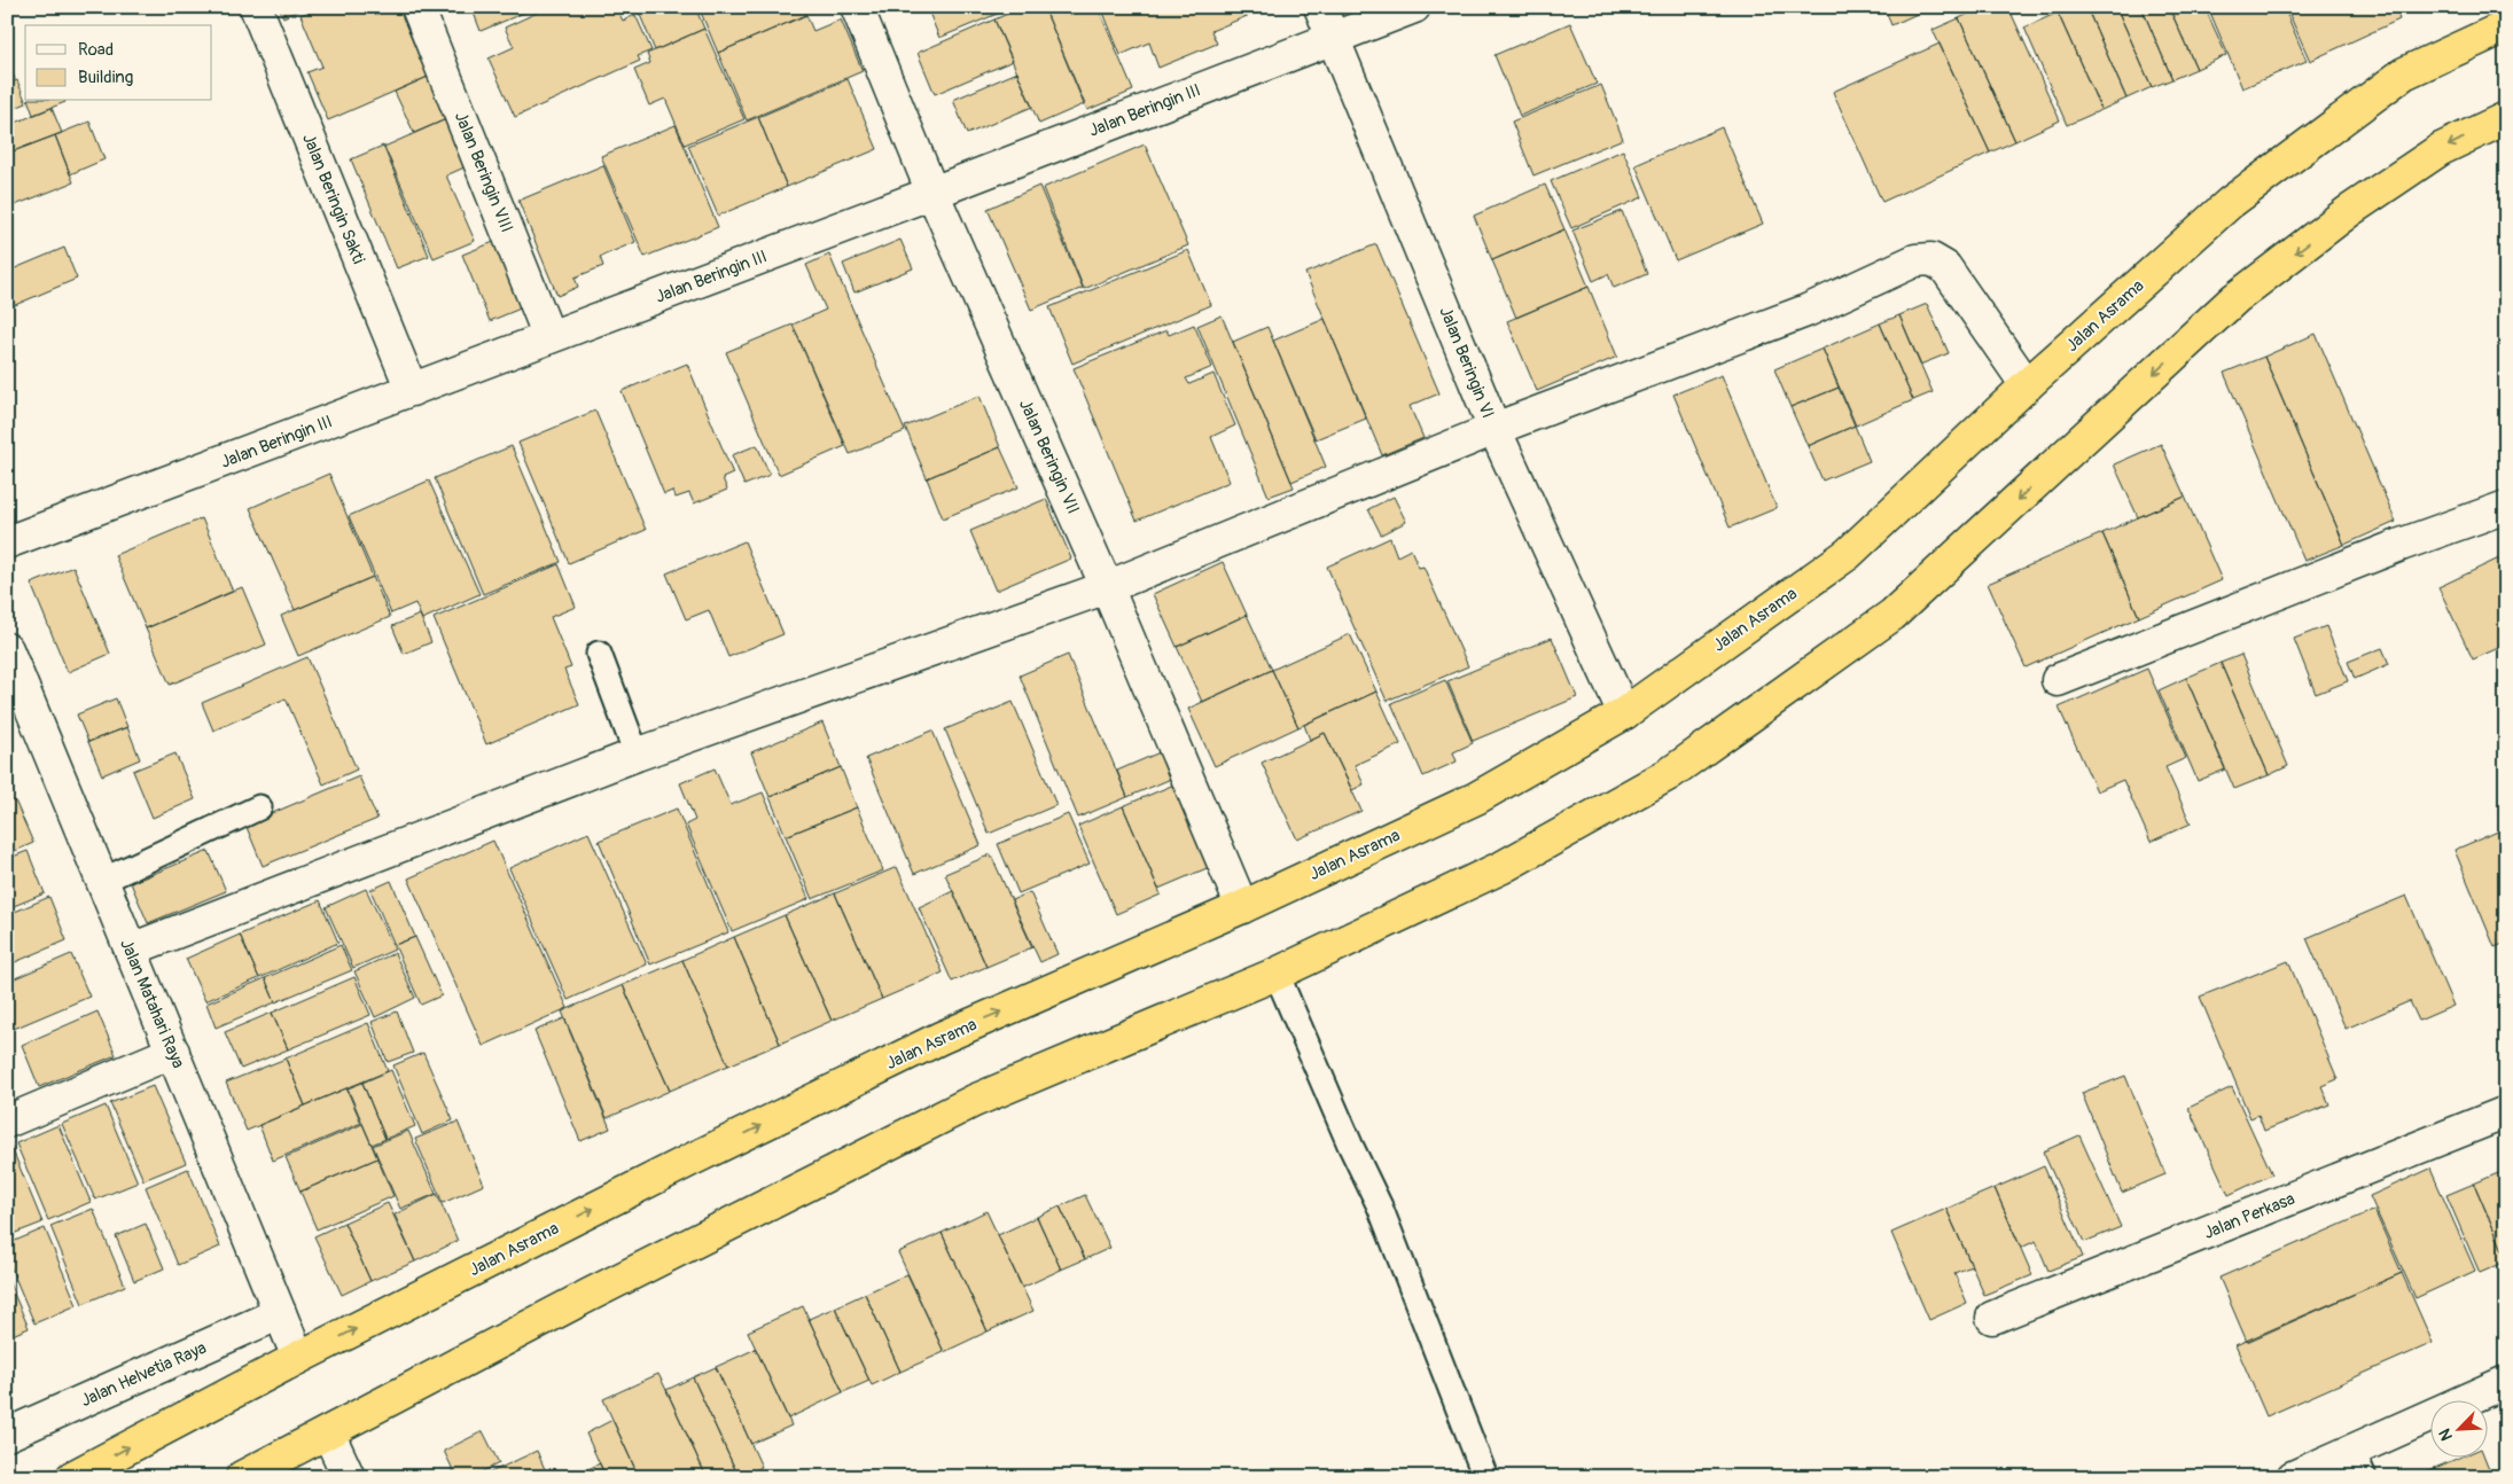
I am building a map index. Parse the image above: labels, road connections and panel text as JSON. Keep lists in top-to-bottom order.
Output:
{
  "streets": {
    "highway": ["Jalan Asrama"],
    "street": [
      "Jalan Beringin III",
      "Jalan Beringin VIII",
      "Jalan Beringin Sakti",
      "Jalan Beringin VI",
      "Jalan Beringin VII",
      "Jalan Matahari Raya",
      "Jalan Perkasa",
      "Jalan Helvetia Raya"
    ]
  },
  "crossings": [
    ["Jalan Beringin III", "Jalan Beringin VIII"],
    ["Jalan Beringin III", "Jalan Beringin Sakti"],
    ["Jalan Beringin III", "Jalan Beringin VI"],
    ["Jalan Beringin III", "Jalan Beringin VII"],
    ["Jalan Asrama", "Jalan Beringin VI"],
    ["Jalan Asrama", "Jalan Beringin VII"],
    ["Jalan Asrama", "Jalan Matahari Raya"],
    ["Jalan Matahari Raya", "Jalan Helvetia Raya"]
  ],
  "legend": ["Road", "Building"],
  "north": "bottom left"
}
